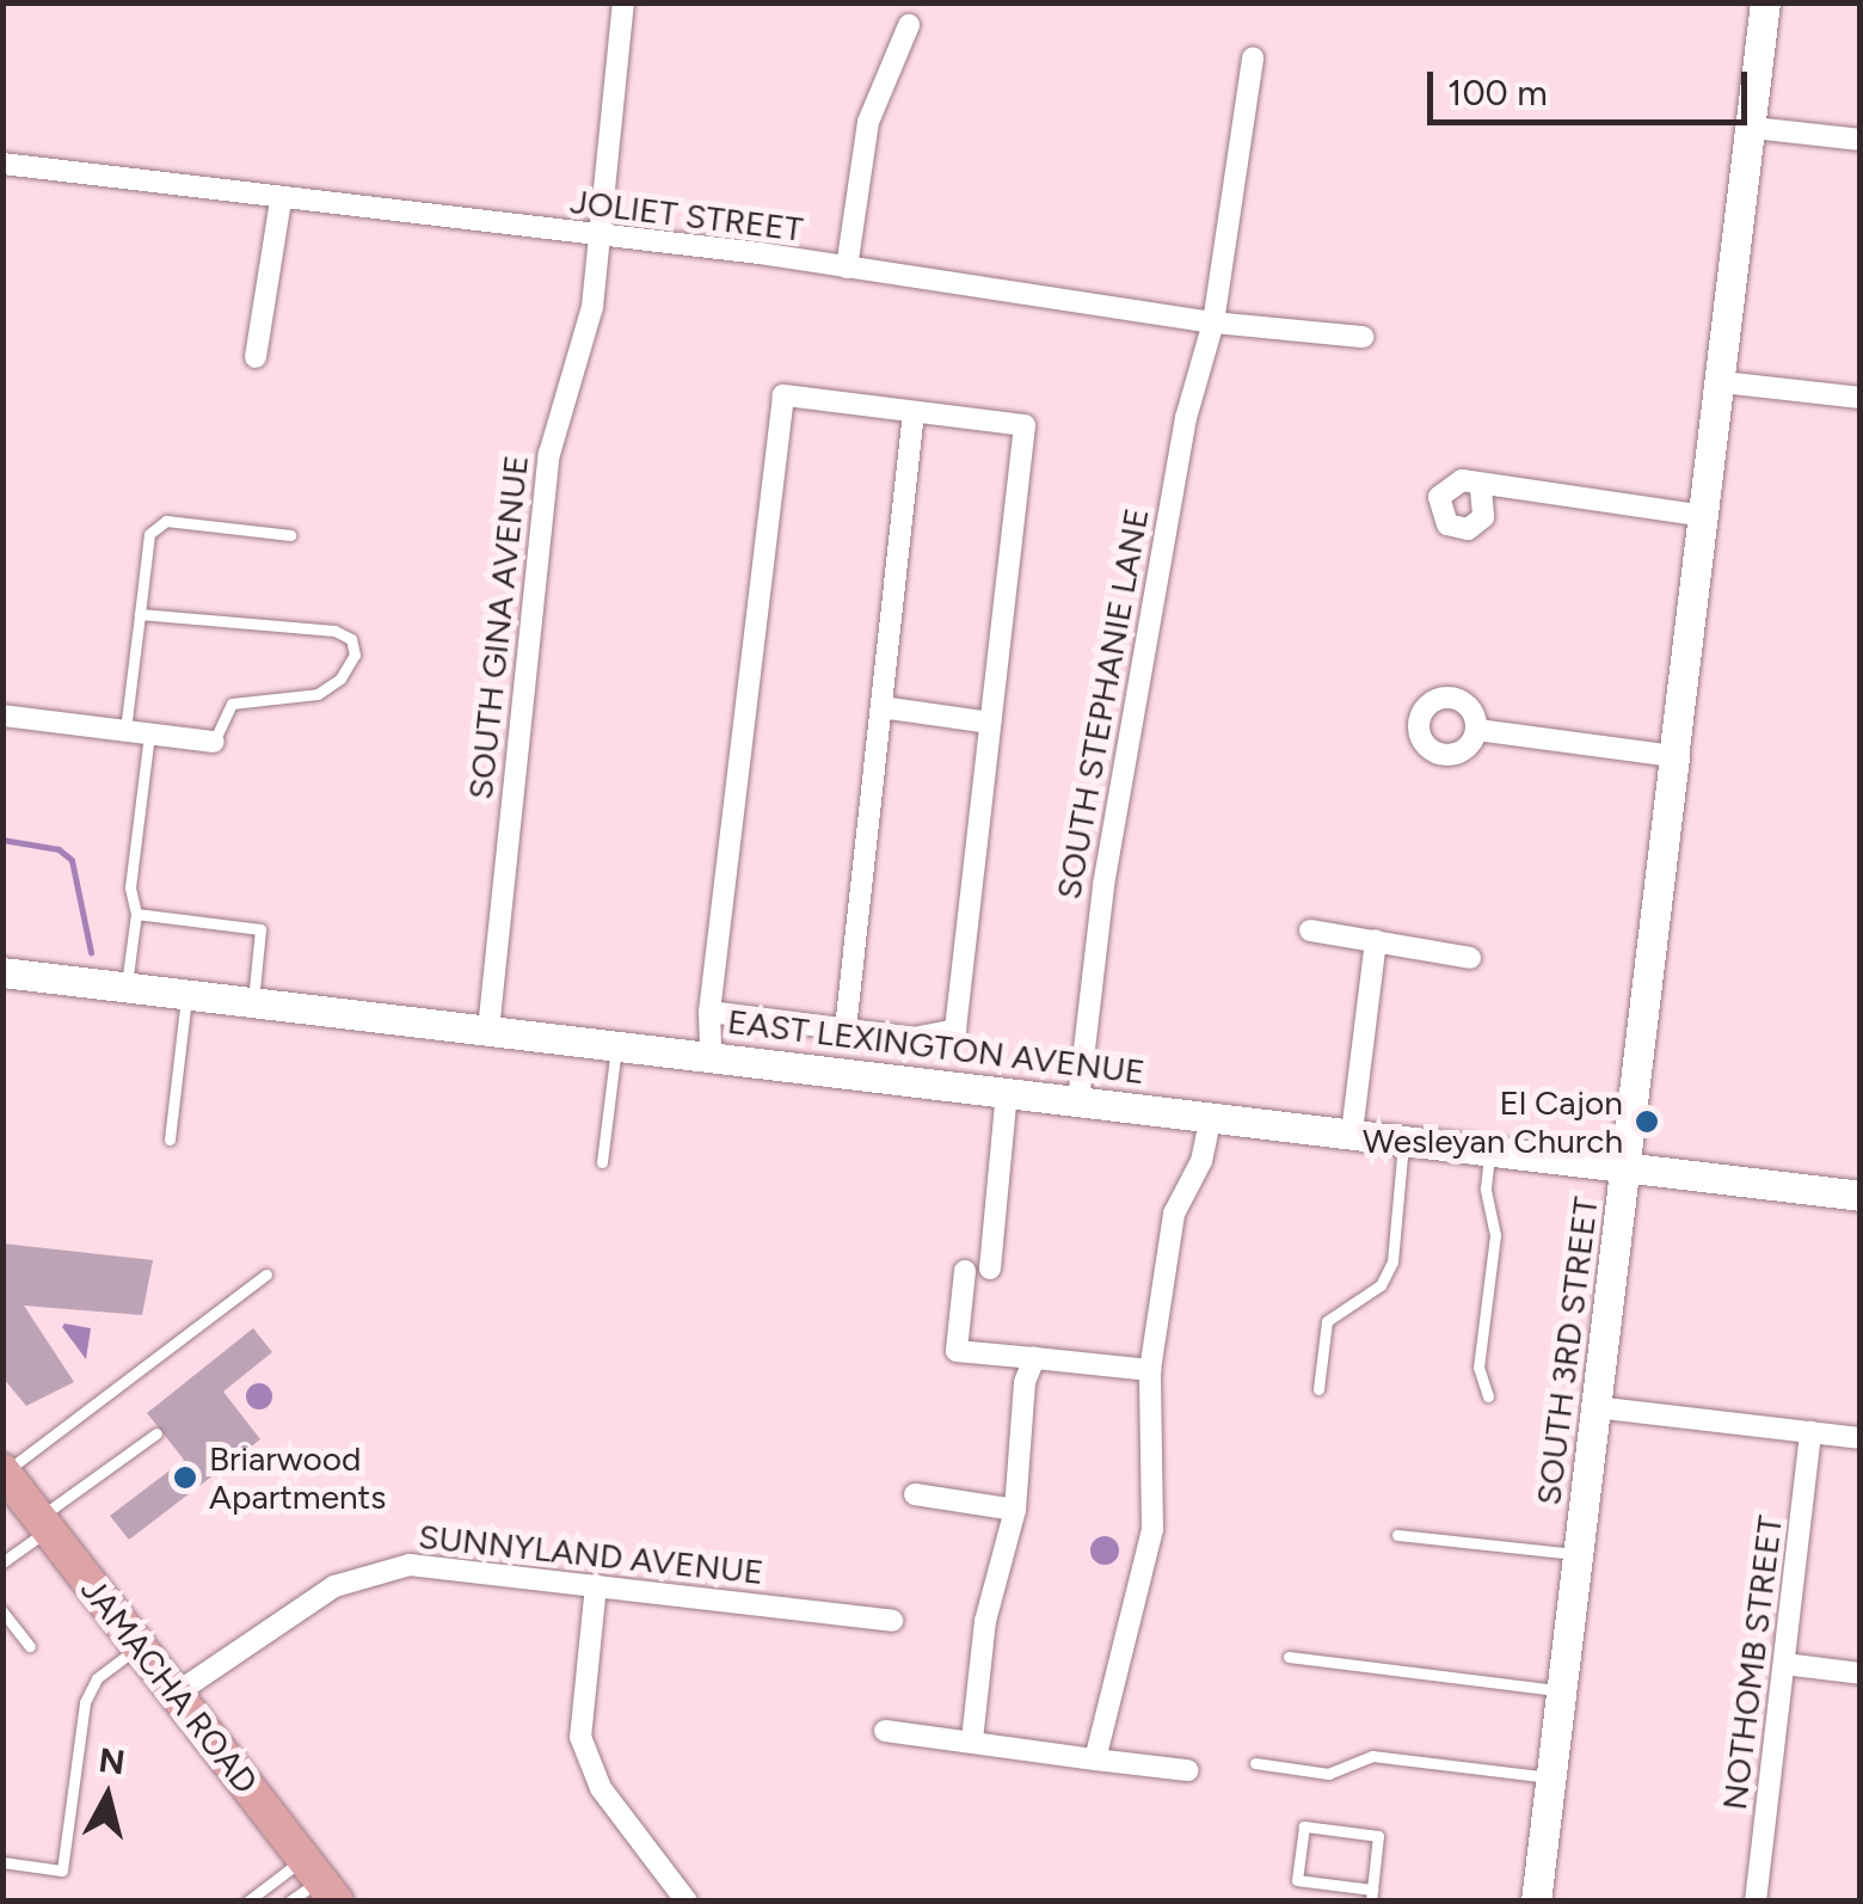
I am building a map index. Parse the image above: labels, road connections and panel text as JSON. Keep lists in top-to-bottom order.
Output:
{
  "streets": {
    "main road": ["JAMACHA ROAD"],
    "street": [
      "JOLIET STREET",
      "SOUTH GINA AVENUE",
      "SOUTH STEPHANIE LANE",
      "EAST LEXINGTON AVENUE",
      "SOUTH 3RD STREET",
      "SUNNYLAND AVENUE",
      "NOTHOMB STREET"
    ]
  },
  "crossings": [
    ["JOLIET STREET", "SOUTH GINA AVENUE"],
    ["JOLIET STREET", "SOUTH STEPHANIE LANE"],
    ["SOUTH GINA AVENUE", "EAST LEXINGTON AVENUE"],
    ["SOUTH STEPHANIE LANE", "EAST LEXINGTON AVENUE"],
    ["EAST LEXINGTON AVENUE", "SOUTH 3RD STREET"],
    ["SUNNYLAND AVENUE", "JAMACHA ROAD"]
  ],
  "places": ["El Cajon Wesleyan Church", "Briarwood Apartments"],
  "scale_bar": "100 m",
  "north": "top"
}
